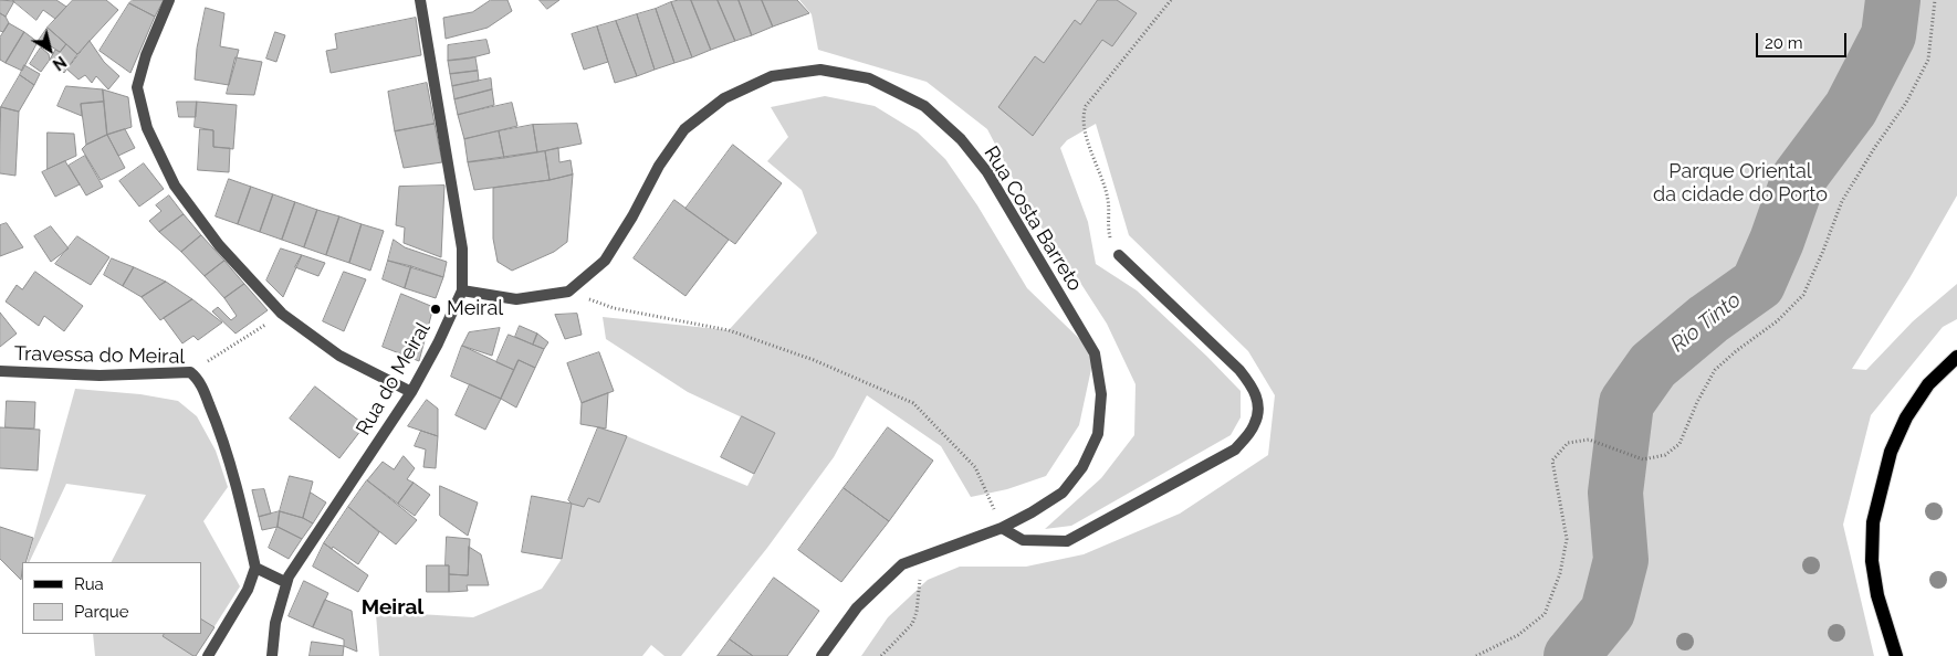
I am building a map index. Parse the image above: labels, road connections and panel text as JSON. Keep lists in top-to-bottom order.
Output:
{
  "streets": {
    "street": ["Rua Costa Barreto", "Travessa do Meiral", "Rua do Meiral"]
  },
  "districts": ["Meiral"],
  "water": ["Rio Tinto"],
  "parks": ["Parque Oriental da cidade do Porto"],
  "places": ["Meiral"],
  "legend": ["Rua", "Parque"],
  "scale_bar": "20 m",
  "north": "bottom right"
}
